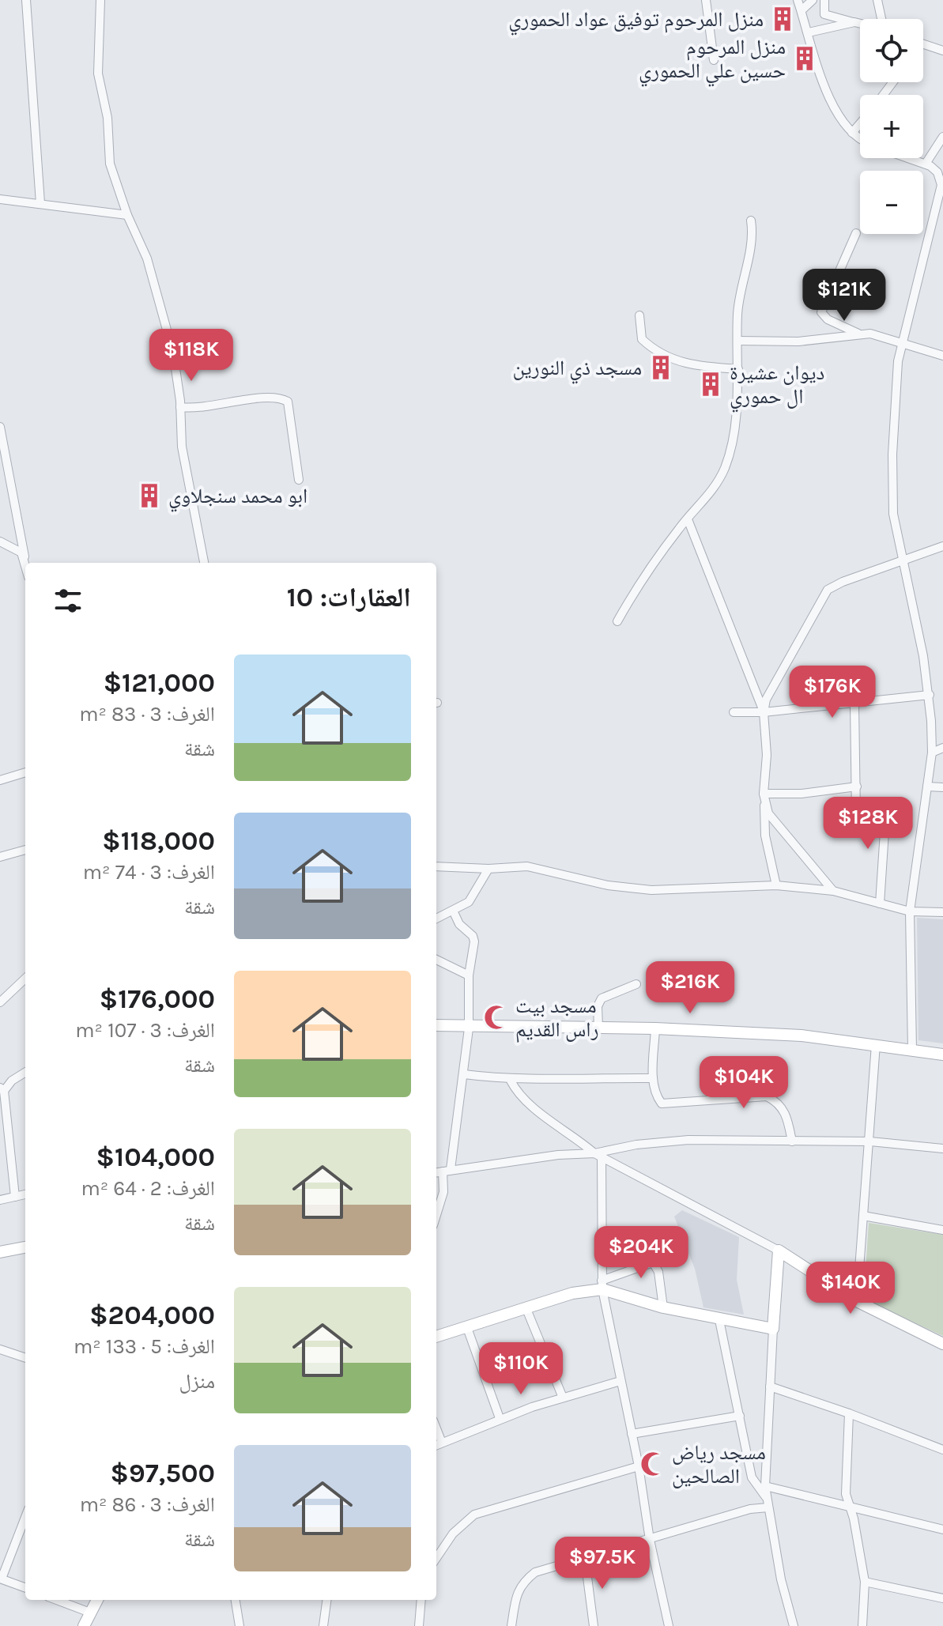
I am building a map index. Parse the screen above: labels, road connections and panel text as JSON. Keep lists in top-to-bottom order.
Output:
{
  "places": {
    "building": [
      "منزل المرحوم توفيق عواد الحموري",
      "منزل المرحوم حسين علي الحموري",
      "مسجد ذي النورين",
      "ديوان عشيرة ال حموري",
      "ابو محمد سنجلاوي"
    ],
    "mosque": ["مسجد بيت راس القديم", "مسجد رياض الصالحين"]
  },
  "page": {
    "map_buttons": ["+", "−"],
    "price": [
      "$121K",
      "$118K",
      "$176K",
      "$128K",
      "$216K",
      "$104K",
      "$204K",
      "$140K",
      "$110K",
      "$97.5K"
    ],
    "heading": "العقارات: 10",
    "list": [
      {
        "name": "$121,000",
        "note": "الغرف: 3 · 83 m² · شقة"
      },
      {
        "name": "$118,000",
        "note": "الغرف: 3 · 74 m² · شقة"
      },
      {
        "name": "$176,000",
        "note": "الغرف: 3 · 107 m² · شقة"
      },
      {
        "name": "$104,000",
        "note": "الغرف: 2 · 64 m² · شقة"
      },
      {
        "name": "$204,000",
        "note": "الغرف: 5 · 133 m² · منزل"
      },
      {
        "name": "$97,500",
        "note": "الغرف: 3 · 86 m² · شقة"
      }
    ]
  }
}
